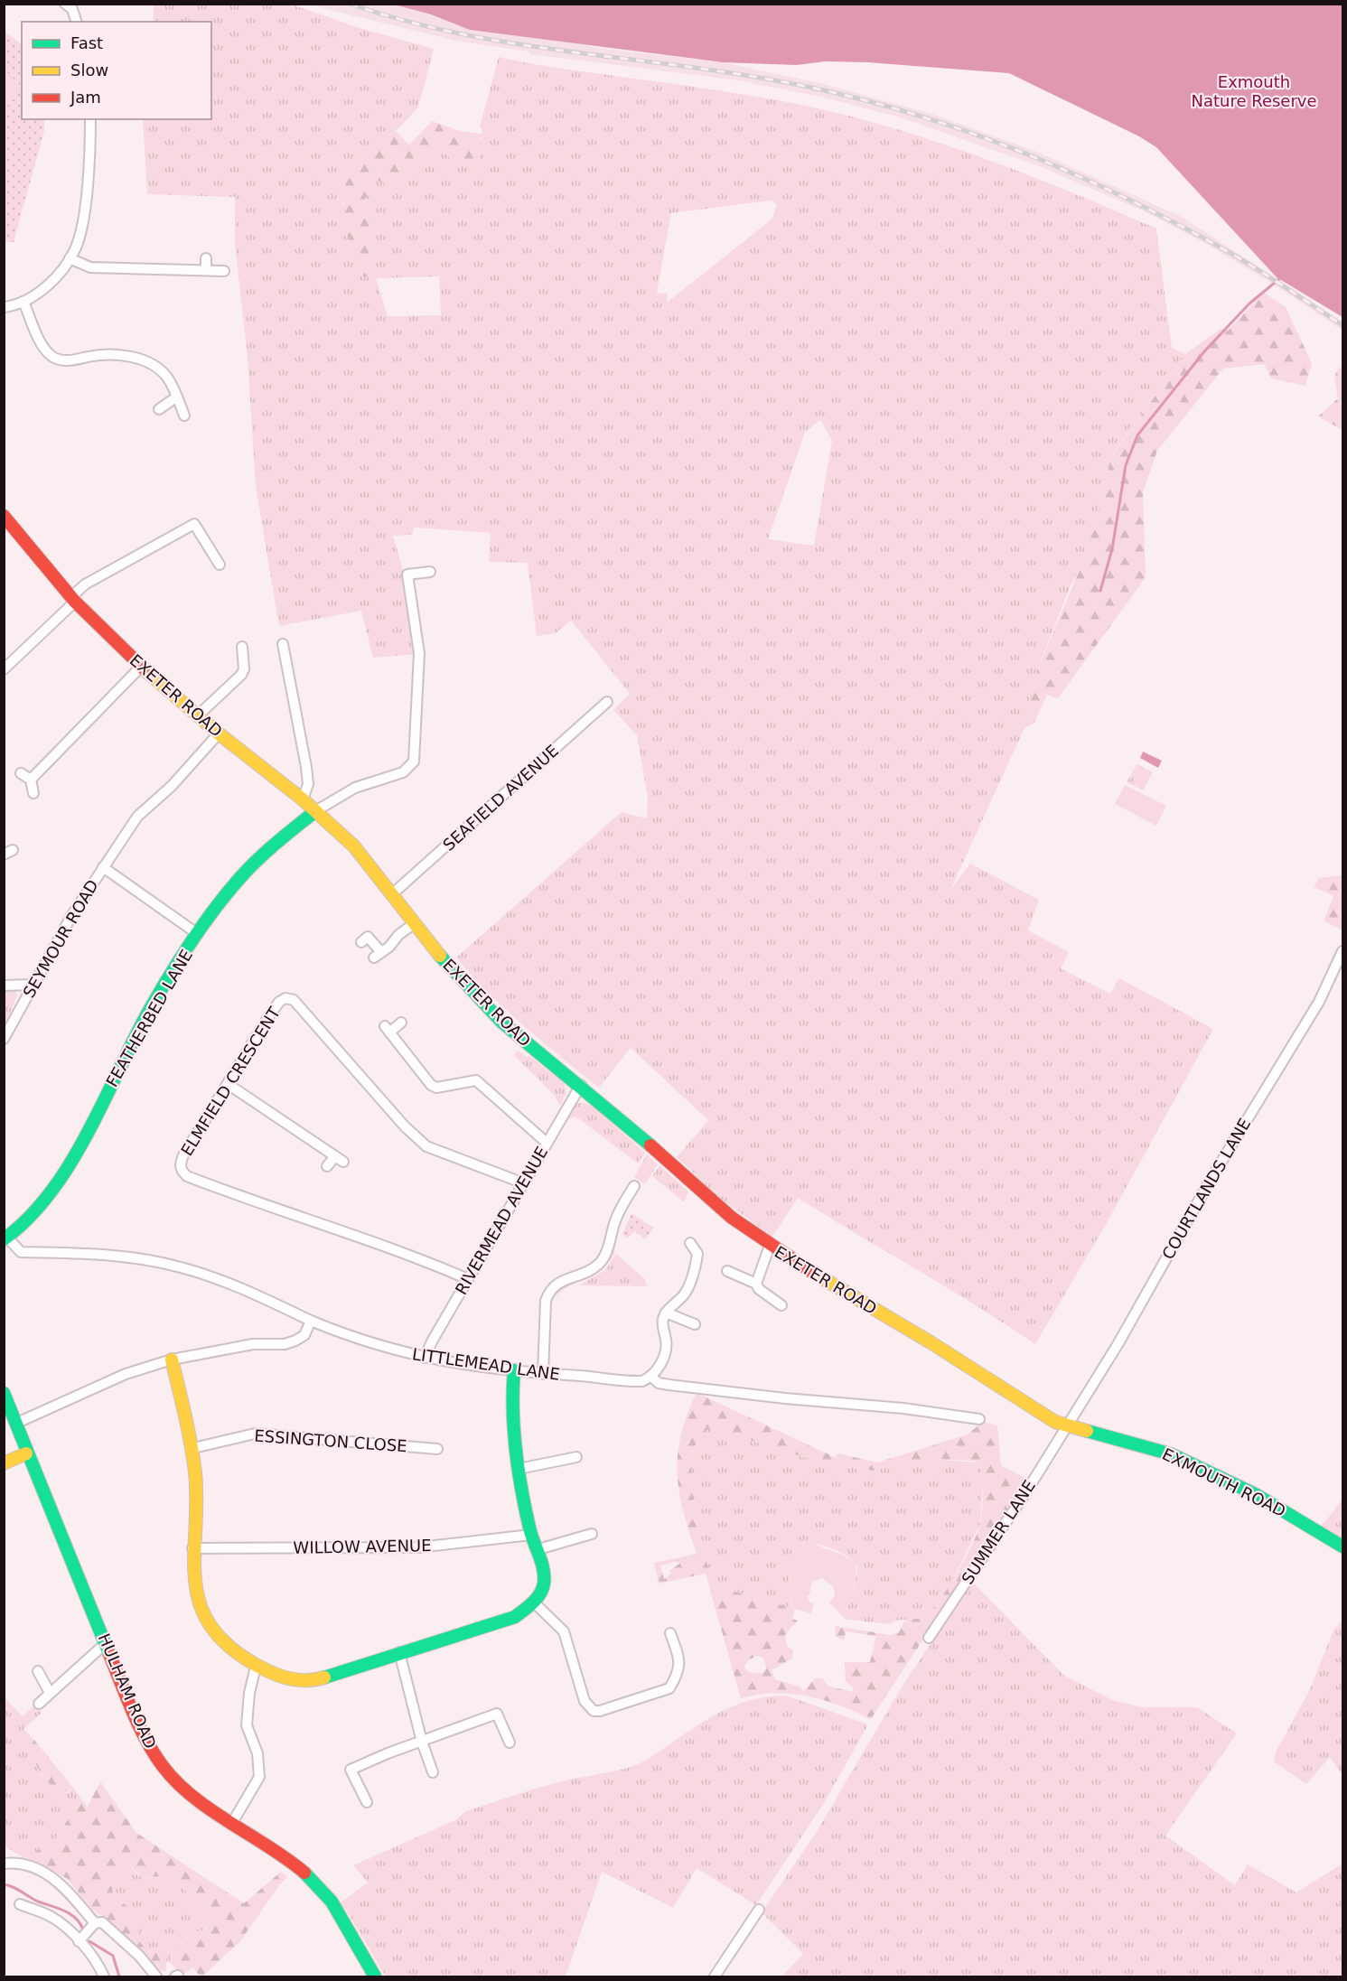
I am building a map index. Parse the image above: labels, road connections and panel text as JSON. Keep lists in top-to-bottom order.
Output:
{
  "streets": {
    "main road": [
      "EXETER ROAD",
      "FEATHERBED LANE",
      "EXMOUTH ROAD",
      "HULHAM ROAD"
    ],
    "street": [
      "SEAFIELD AVENUE",
      "SEYMOUR ROAD",
      "ELMFIELD CRESCENT",
      "COURTLANDS LANE",
      "RIVERMEAD AVENUE",
      "LITTLEMEAD LANE",
      "ESSINGTON CLOSE",
      "SUMMER LANE",
      "WILLOW AVENUE"
    ]
  },
  "crossings": [
    ["EXETER ROAD", "SEAFIELD AVENUE"],
    ["EXETER ROAD", "SEYMOUR ROAD"],
    ["EXETER ROAD", "FEATHERBED LANE"],
    ["EXETER ROAD", "COURTLANDS LANE"],
    ["EXETER ROAD", "RIVERMEAD AVENUE"],
    ["EXETER ROAD", "EXMOUTH ROAD"],
    ["EXETER ROAD", "SUMMER LANE"],
    ["FEATHERBED LANE", "LITTLEMEAD LANE"],
    ["ELMFIELD CRESCENT", "RIVERMEAD AVENUE"],
    ["COURTLANDS LANE", "EXMOUTH ROAD"],
    ["COURTLANDS LANE", "SUMMER LANE"],
    ["RIVERMEAD AVENUE", "LITTLEMEAD LANE"],
    ["EXMOUTH ROAD", "SUMMER LANE"]
  ],
  "parks": ["Exmouth Nature Reserve"],
  "legend": ["Fast", "Slow", "Jam"]
}
